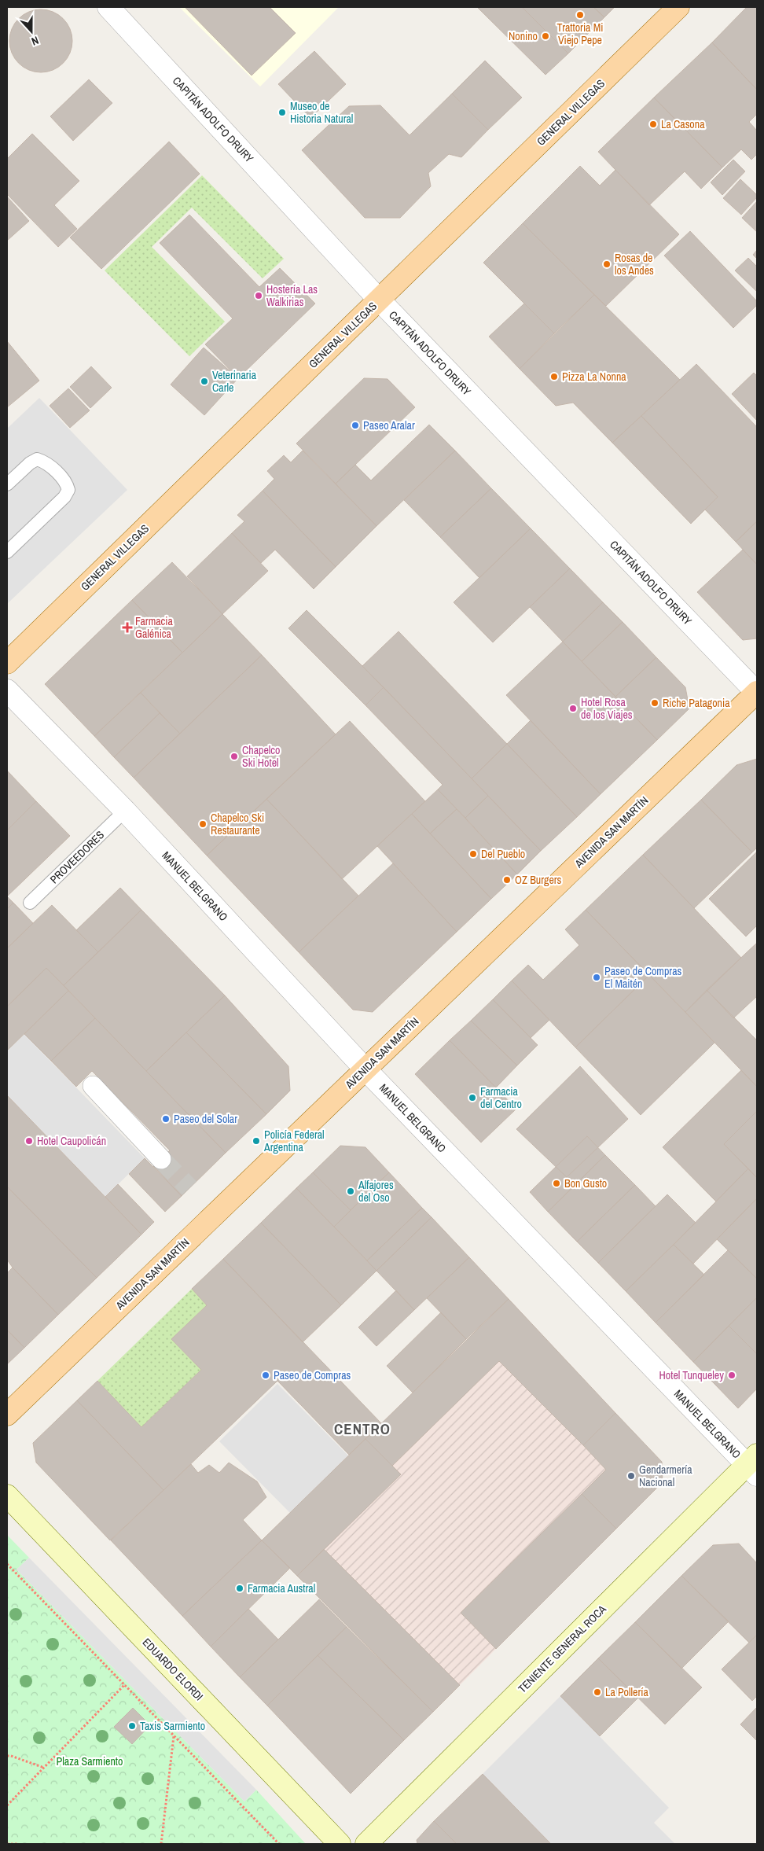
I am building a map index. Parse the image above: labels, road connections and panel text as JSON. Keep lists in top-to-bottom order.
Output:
{
  "streets": {
    "main road": [
      "GENERAL VILLEGAS",
      "AVENIDA SAN MARTÍN",
      "TENIENTE GENERAL ROCA",
      "EDUARDO ELORDI"
    ],
    "street": ["CAPITÁN ADOLFO DRURY", "MANUEL BELGRANO"],
    "lane": ["PROVEEDORES"]
  },
  "crossings": [
    ["GENERAL VILLEGAS", "CAPITÁN ADOLFO DRURY"],
    ["CAPITÁN ADOLFO DRURY", "AVENIDA SAN MARTÍN"],
    ["AVENIDA SAN MARTÍN", "MANUEL BELGRANO"],
    ["PROVEEDORES", "MANUEL BELGRANO"],
    ["MANUEL BELGRANO", "TENIENTE GENERAL ROCA"]
  ],
  "districts": ["CENTRO"],
  "parks": ["Plaza Sarmiento"],
  "places": {
    "other": [
      "Trattoria Mi Viejo Pepe",
      "Nonino",
      "Museo de Historia Natural",
      "La Casona",
      "Rosas de los Andes",
      "Hostería Las Walkirias",
      "Pizza La Nonna",
      "Veterinaria Carle",
      "Paseo Aralar",
      "Riche Patagonia",
      "Hotel Rosa de los Viajes",
      "Chapelco Ski Hotel",
      "Chapelco Ski Restaurante",
      "Del Pueblo",
      "OZ Burgers",
      "Paseo de Compras El Maitén",
      "Farmacia del Centro",
      "Paseo del Solar",
      "Hotel Caupolicán",
      "Policía Federal Argentina",
      "Bon Gusto",
      "Alfajores del Oso",
      "Paseo de Compras",
      "Hotel Tunqueley",
      "Gendarmería Nacional",
      "Farmacia Austral",
      "La Pollería",
      "Taxis Sarmiento"
    ],
    "health": ["Farmacia Galénica"]
  },
  "north": "bottom"
}
